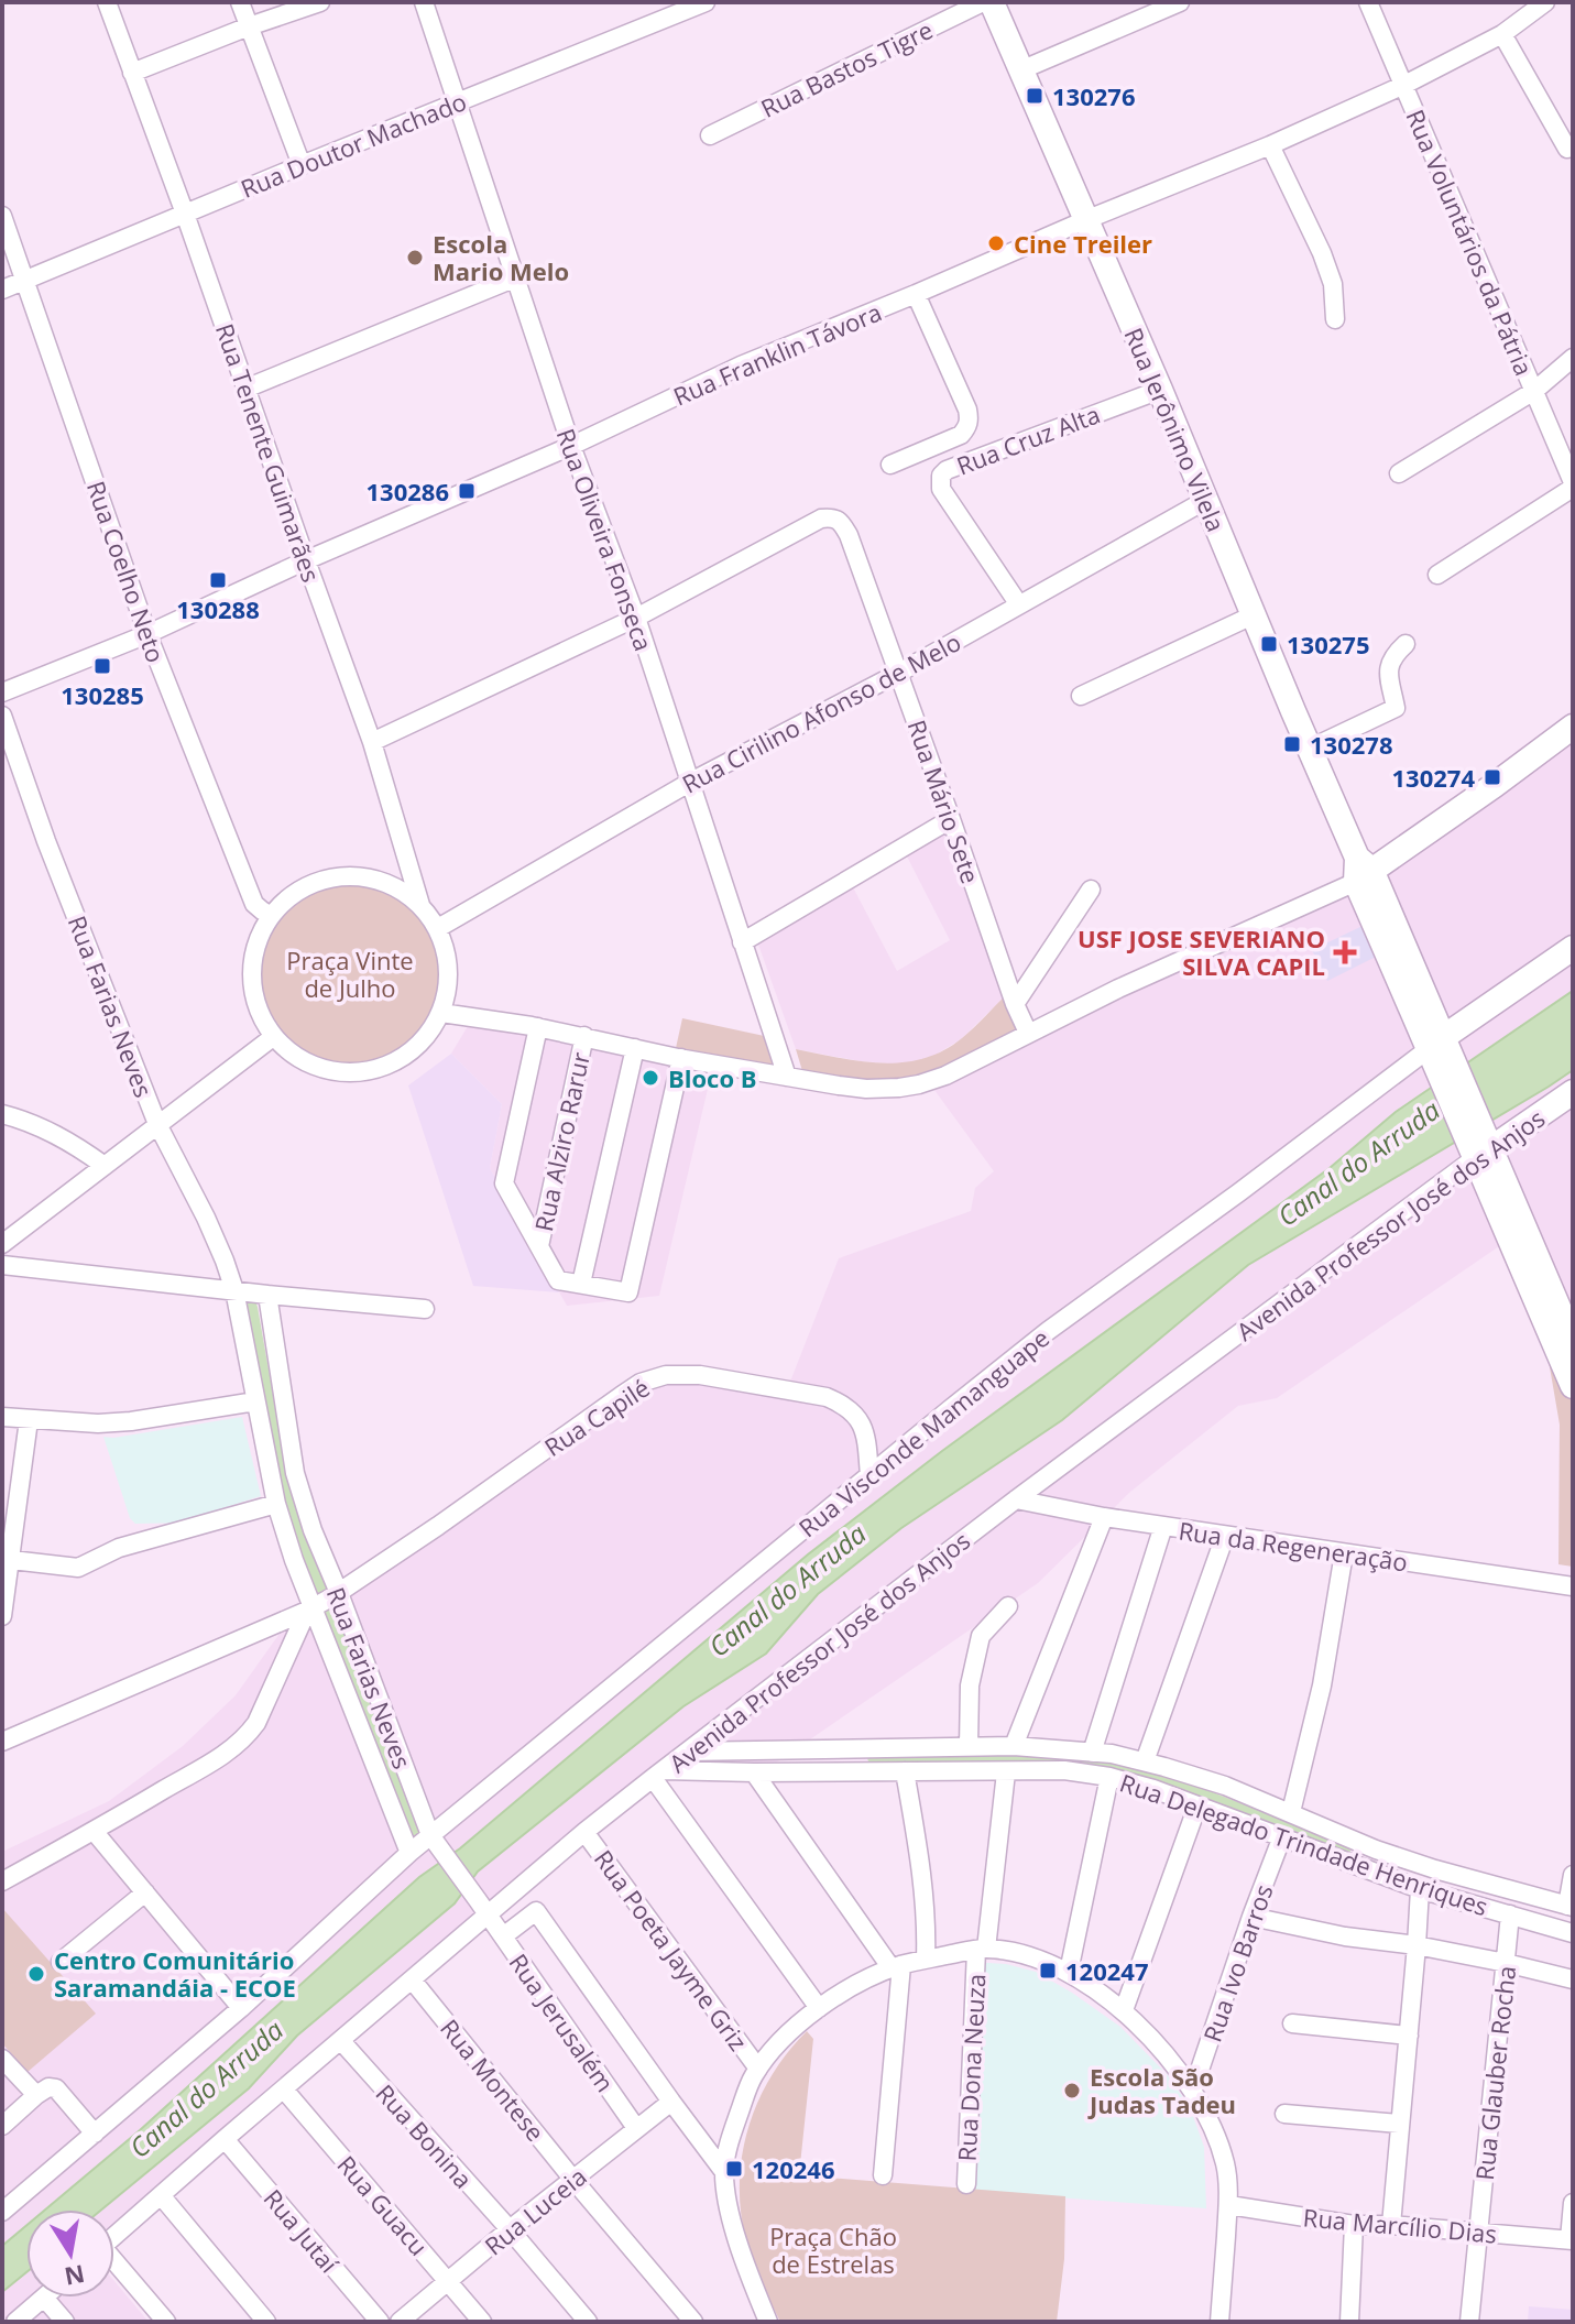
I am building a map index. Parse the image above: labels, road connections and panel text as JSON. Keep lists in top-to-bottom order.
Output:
{
  "streets": {
    "main road": ["Rua Jerônimo Vilela", "Avenida Professor José dos Anjos"],
    "street": [
      "Rua Bastos Tigre",
      "Rua Doutor Machado",
      "Rua Voluntários da Pátria",
      "Rua Franklin Távora",
      "Rua Cruz Alta",
      "Rua Tenente Guimarães",
      "Rua Oliveira Fonseca",
      "Rua Coelho Neto",
      "Rua Cirilino Afonso de Melo",
      "Rua Mário Sete",
      "Rua Farias Neves",
      "Rua Alziro Rarur",
      "Rua Capilé",
      "Rua Visconde Mamanguape",
      "Rua da Regeneração",
      "Rua Delegado Trindade Henriques",
      "Rua Poeta Jayme Griz",
      "Rua Ivo Barros",
      "Rua Jerusalém",
      "Rua Dona Neuza",
      "Rua Glauber Rocha",
      "Rua Montese",
      "Rua Bonina",
      "Rua Guacu",
      "Rua Luceia",
      "Rua Marcílio Dias",
      "Rua Jutaí"
    ]
  },
  "crossings": [
    ["Rua Doutor Machado", "Rua Tenente Guimarães"],
    ["Rua Doutor Machado", "Rua Oliveira Fonseca"],
    ["Rua Doutor Machado", "Rua Coelho Neto"],
    ["Rua Voluntários da Pátria", "Rua Franklin Távora"],
    ["Rua Franklin Távora", "Rua Jerônimo Vilela"],
    ["Rua Franklin Távora", "Rua Tenente Guimarães"],
    ["Rua Franklin Távora", "Rua Oliveira Fonseca"],
    ["Rua Franklin Távora", "Rua Coelho Neto"],
    ["Rua Jerônimo Vilela", "Rua Cruz Alta"],
    ["Rua Jerônimo Vilela", "Rua Cirilino Afonso de Melo"],
    ["Rua Jerônimo Vilela", "Avenida Professor José dos Anjos"],
    ["Rua Jerônimo Vilela", "Rua Visconde Mamanguape"],
    ["Rua Cruz Alta", "Rua Cirilino Afonso de Melo"],
    ["Rua Tenente Guimarães", "Rua Coelho Neto"],
    ["Rua Tenente Guimarães", "Rua Cirilino Afonso de Melo"],
    ["Rua Oliveira Fonseca", "Rua Cirilino Afonso de Melo"],
    ["Rua Oliveira Fonseca", "Rua Mário Sete"],
    ["Rua Coelho Neto", "Rua Cirilino Afonso de Melo"],
    ["Rua Cirilino Afonso de Melo", "Rua Mário Sete"],
    ["Rua Farias Neves", "Rua Capilé"],
    ["Rua Farias Neves", "Rua Visconde Mamanguape"],
    ["Avenida Professor José dos Anjos", "Rua da Regeneração"],
    ["Avenida Professor José dos Anjos", "Rua Delegado Trindade Henriques"],
    ["Avenida Professor José dos Anjos", "Rua Poeta Jayme Griz"],
    ["Avenida Professor José dos Anjos", "Rua Jerusalém"],
    ["Avenida Professor José dos Anjos", "Rua Montese"],
    ["Avenida Professor José dos Anjos", "Rua Bonina"],
    ["Avenida Professor José dos Anjos", "Rua Guacu"],
    ["Avenida Professor José dos Anjos", "Rua Jutaí"],
    ["Rua Capilé", "Rua Visconde Mamanguape"],
    ["Rua Delegado Trindade Henriques", "Rua Ivo Barros"],
    ["Rua Delegado Trindade Henriques", "Rua Dona Neuza"],
    ["Rua Delegado Trindade Henriques", "Rua Glauber Rocha"],
    ["Rua Jerusalém", "Rua Luceia"],
    ["Rua Glauber Rocha", "Rua Marcílio Dias"],
    ["Rua Montese", "Rua Luceia"],
    ["Rua Bonina", "Rua Luceia"],
    ["Rua Guacu", "Rua Luceia"]
  ],
  "water": ["Canal do Arruda"],
  "parks": ["Praça Vinte de Julho", "Praça Chão de Estrelas"],
  "places": {
    "transit": [
      "130276",
      "130286",
      "130288",
      "130275",
      "130285",
      "130278",
      "130274",
      "120247",
      "120246"
    ],
    "other": [
      "Cine Treiler",
      "Escola Mario Melo",
      "Bloco B",
      "Centro Comunitário Saramandáia - ECOE",
      "Escola São Judas Tadeu"
    ],
    "health": ["USF JOSE SEVERIANO SILVA CAPIL"]
  },
  "north": "bottom"
}
